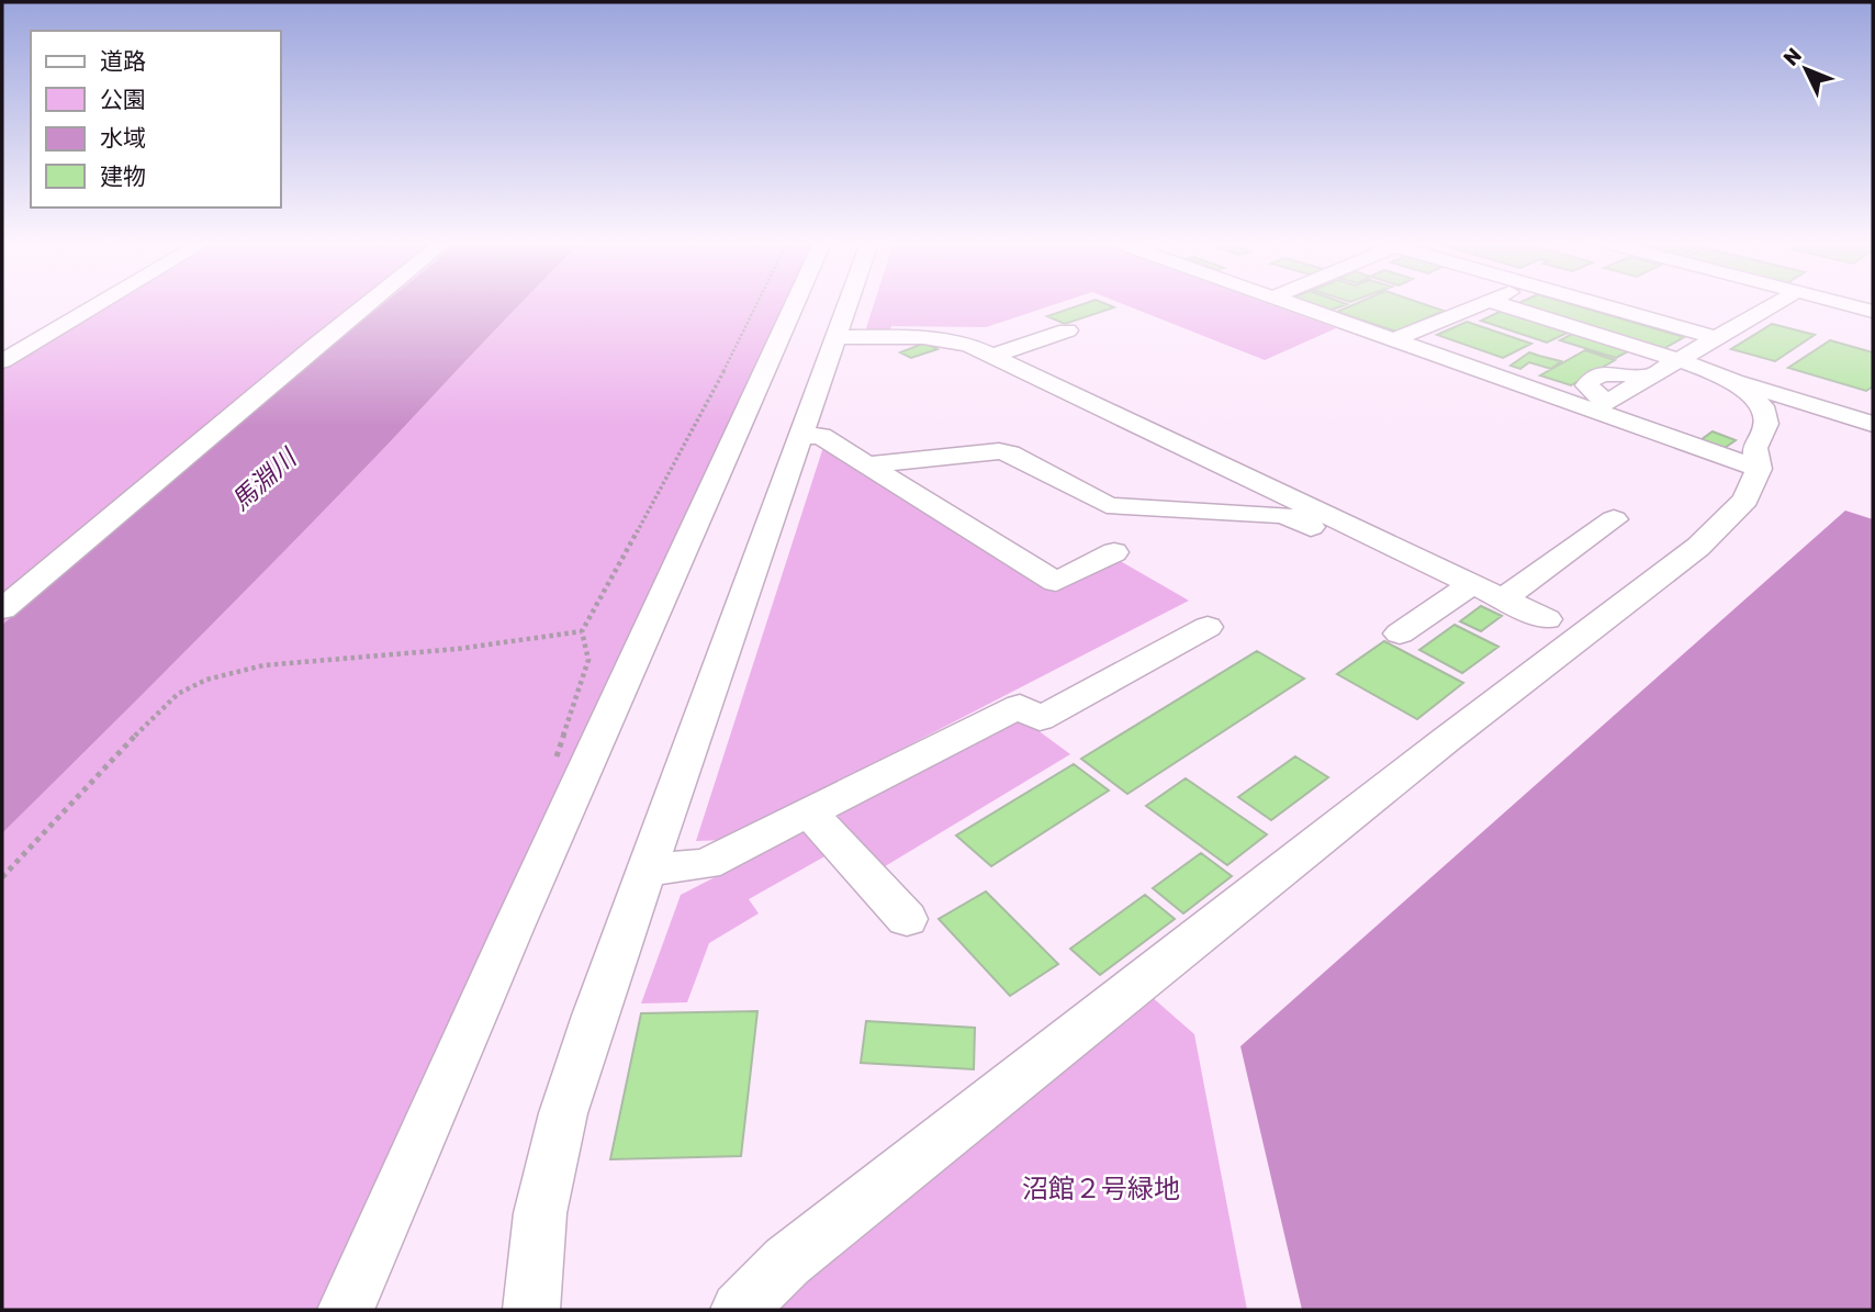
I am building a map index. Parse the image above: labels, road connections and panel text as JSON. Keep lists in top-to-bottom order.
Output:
{
  "water": ["馬淵川"],
  "parks": ["沼館２号緑地"],
  "legend": [
    "道路",
    "公園",
    "水域",
    "建物"
  ],
  "north": "top left"
}
